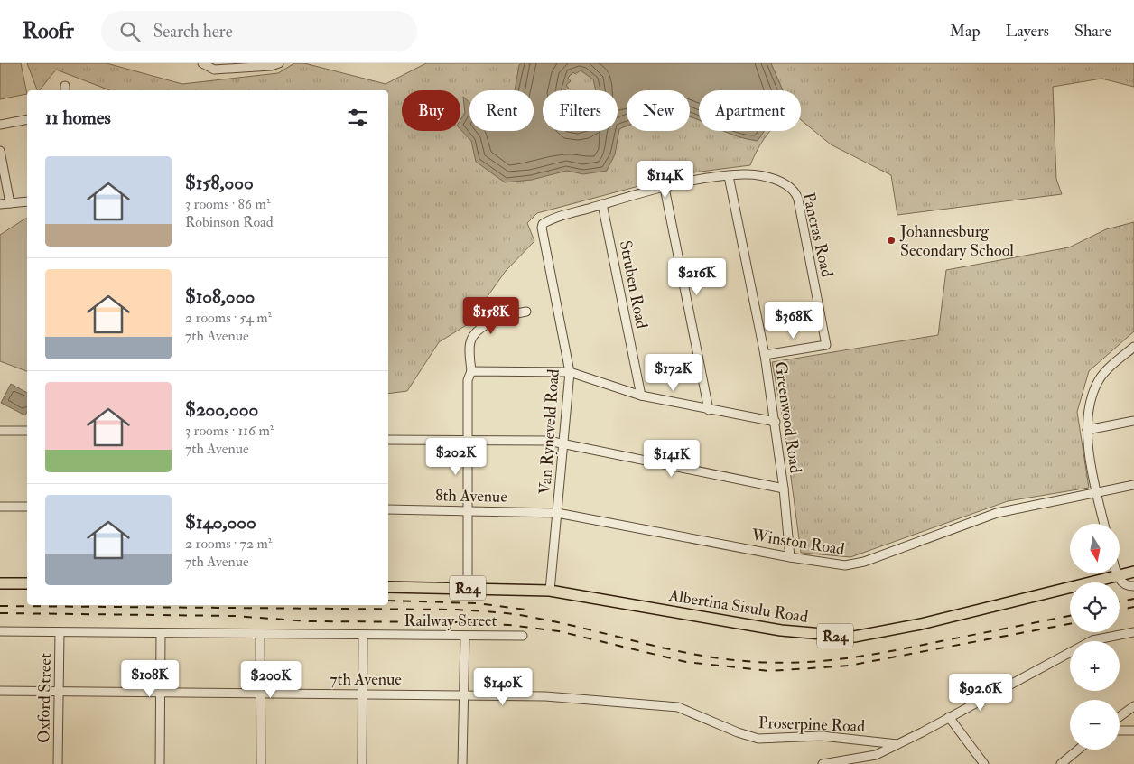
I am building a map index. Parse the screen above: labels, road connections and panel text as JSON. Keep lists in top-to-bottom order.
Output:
{
  "streets": {
    "main road": ["R24", "Albertina Sisulu Road"],
    "street": [
      "Pancras Road",
      "Struben Road",
      "Greenwood Road",
      "Van Ryneveld Road",
      "8th Avenue",
      "Winston Road",
      "Railway Street",
      "7th Avenue",
      "Oxford Street",
      "Proserpine Road"
    ]
  },
  "crossings": [
    ["Pancras Road", "Greenwood Road"],
    ["Struben Road", "Van Ryneveld Road"],
    ["Greenwood Road", "Winston Road"],
    ["Van Ryneveld Road", "8th Avenue"],
    ["Van Ryneveld Road", "Winston Road"],
    ["Van Ryneveld Road", "Albertina Sisulu Road"],
    ["8th Avenue", "Winston Road"],
    ["Railway Street", "Oxford Street"],
    ["7th Avenue", "Oxford Street"],
    ["7th Avenue", "Proserpine Road"]
  ],
  "places": ["Johannesburg Secondary School"],
  "north": "bottom",
  "page": {
    "header": "Roofr",
    "search": "Search here",
    "nav": ["Map", "Layers", "Share"],
    "chip": [
      "Buy",
      "Rent",
      "Filters",
      "New",
      "Apartment"
    ],
    "heading": "11 homes",
    "list": [
      {
        "name": "$158,000",
        "note": "3 rooms · 86 m² · Robinson Road"
      },
      {
        "name": "$108,000",
        "note": "2 rooms · 54 m² · 7th Avenue"
      },
      {
        "name": "$200,000",
        "note": "3 rooms · 116 m² · 7th Avenue"
      },
      {
        "name": "$140,000",
        "note": "2 rooms · 72 m² · 7th Avenue"
      }
    ],
    "price": [
      "$114K",
      "$216K",
      "$158K",
      "$368K",
      "$172K",
      "$202K",
      "$141K",
      "$108K",
      "$200K",
      "$140K",
      "$92.6K"
    ],
    "map_buttons": ["+", "−"]
  }
}
